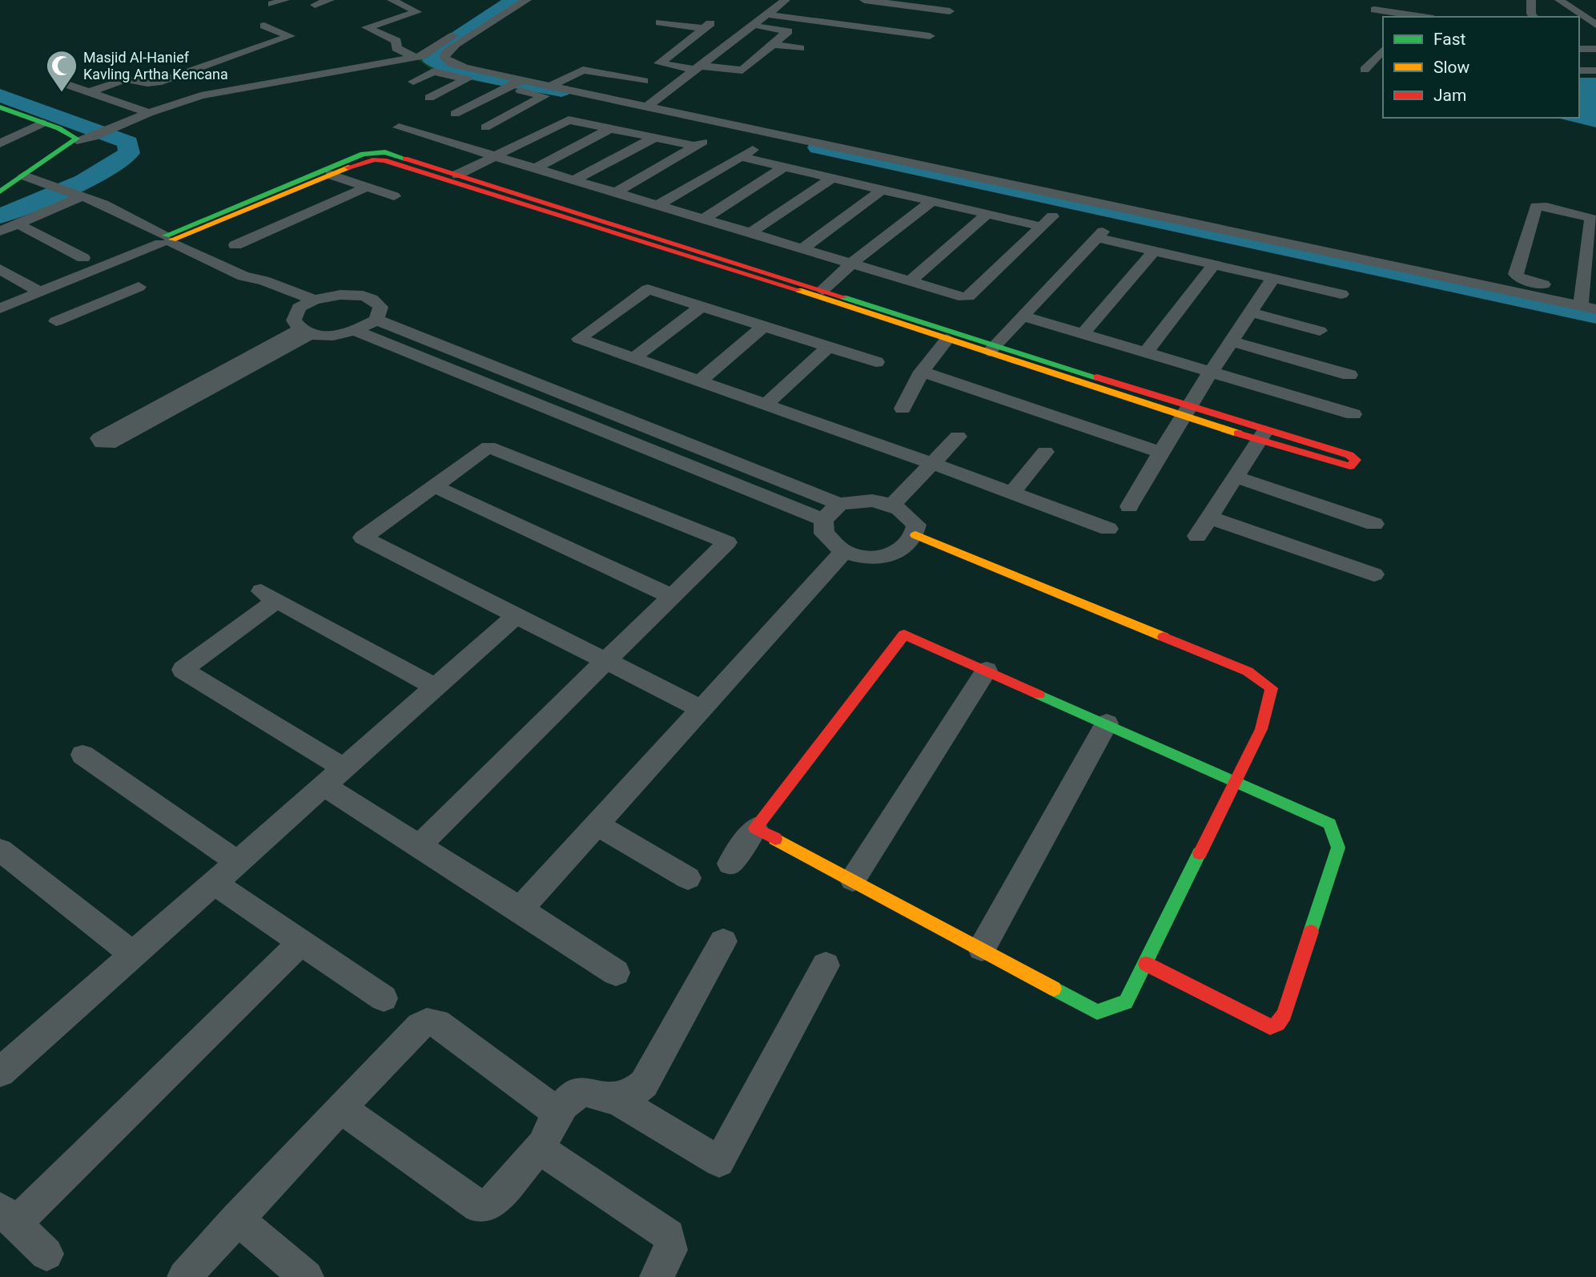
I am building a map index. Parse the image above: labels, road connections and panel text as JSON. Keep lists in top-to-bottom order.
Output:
{
  "places": {
    "mosque": ["Masjid Al-Hanief Kavling Artha Kencana"]
  },
  "legend": ["Fast", "Slow", "Jam"]
}
